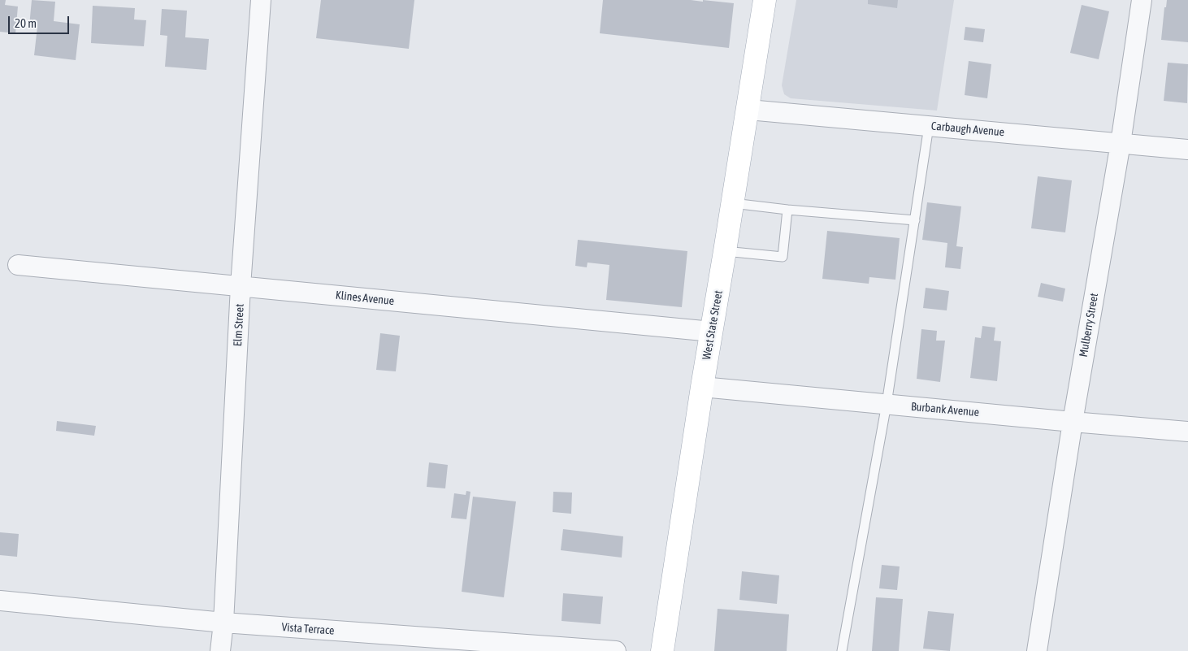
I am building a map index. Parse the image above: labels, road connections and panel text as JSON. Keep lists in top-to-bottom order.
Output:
{
  "streets": {
    "main road": ["West State Street"],
    "street": [
      "Carbaugh Avenue",
      "Klines Avenue",
      "Elm Street",
      "Mulberry Street",
      "Burbank Avenue",
      "Vista Terrace"
    ]
  },
  "crossings": [
    ["Carbaugh Avenue", "West State Street"],
    ["Carbaugh Avenue", "Mulberry Street"],
    ["Klines Avenue", "Elm Street"],
    ["Klines Avenue", "West State Street"],
    ["Elm Street", "Vista Terrace"],
    ["West State Street", "Burbank Avenue"],
    ["Mulberry Street", "Burbank Avenue"]
  ],
  "scale_bar": "20 m"
}
